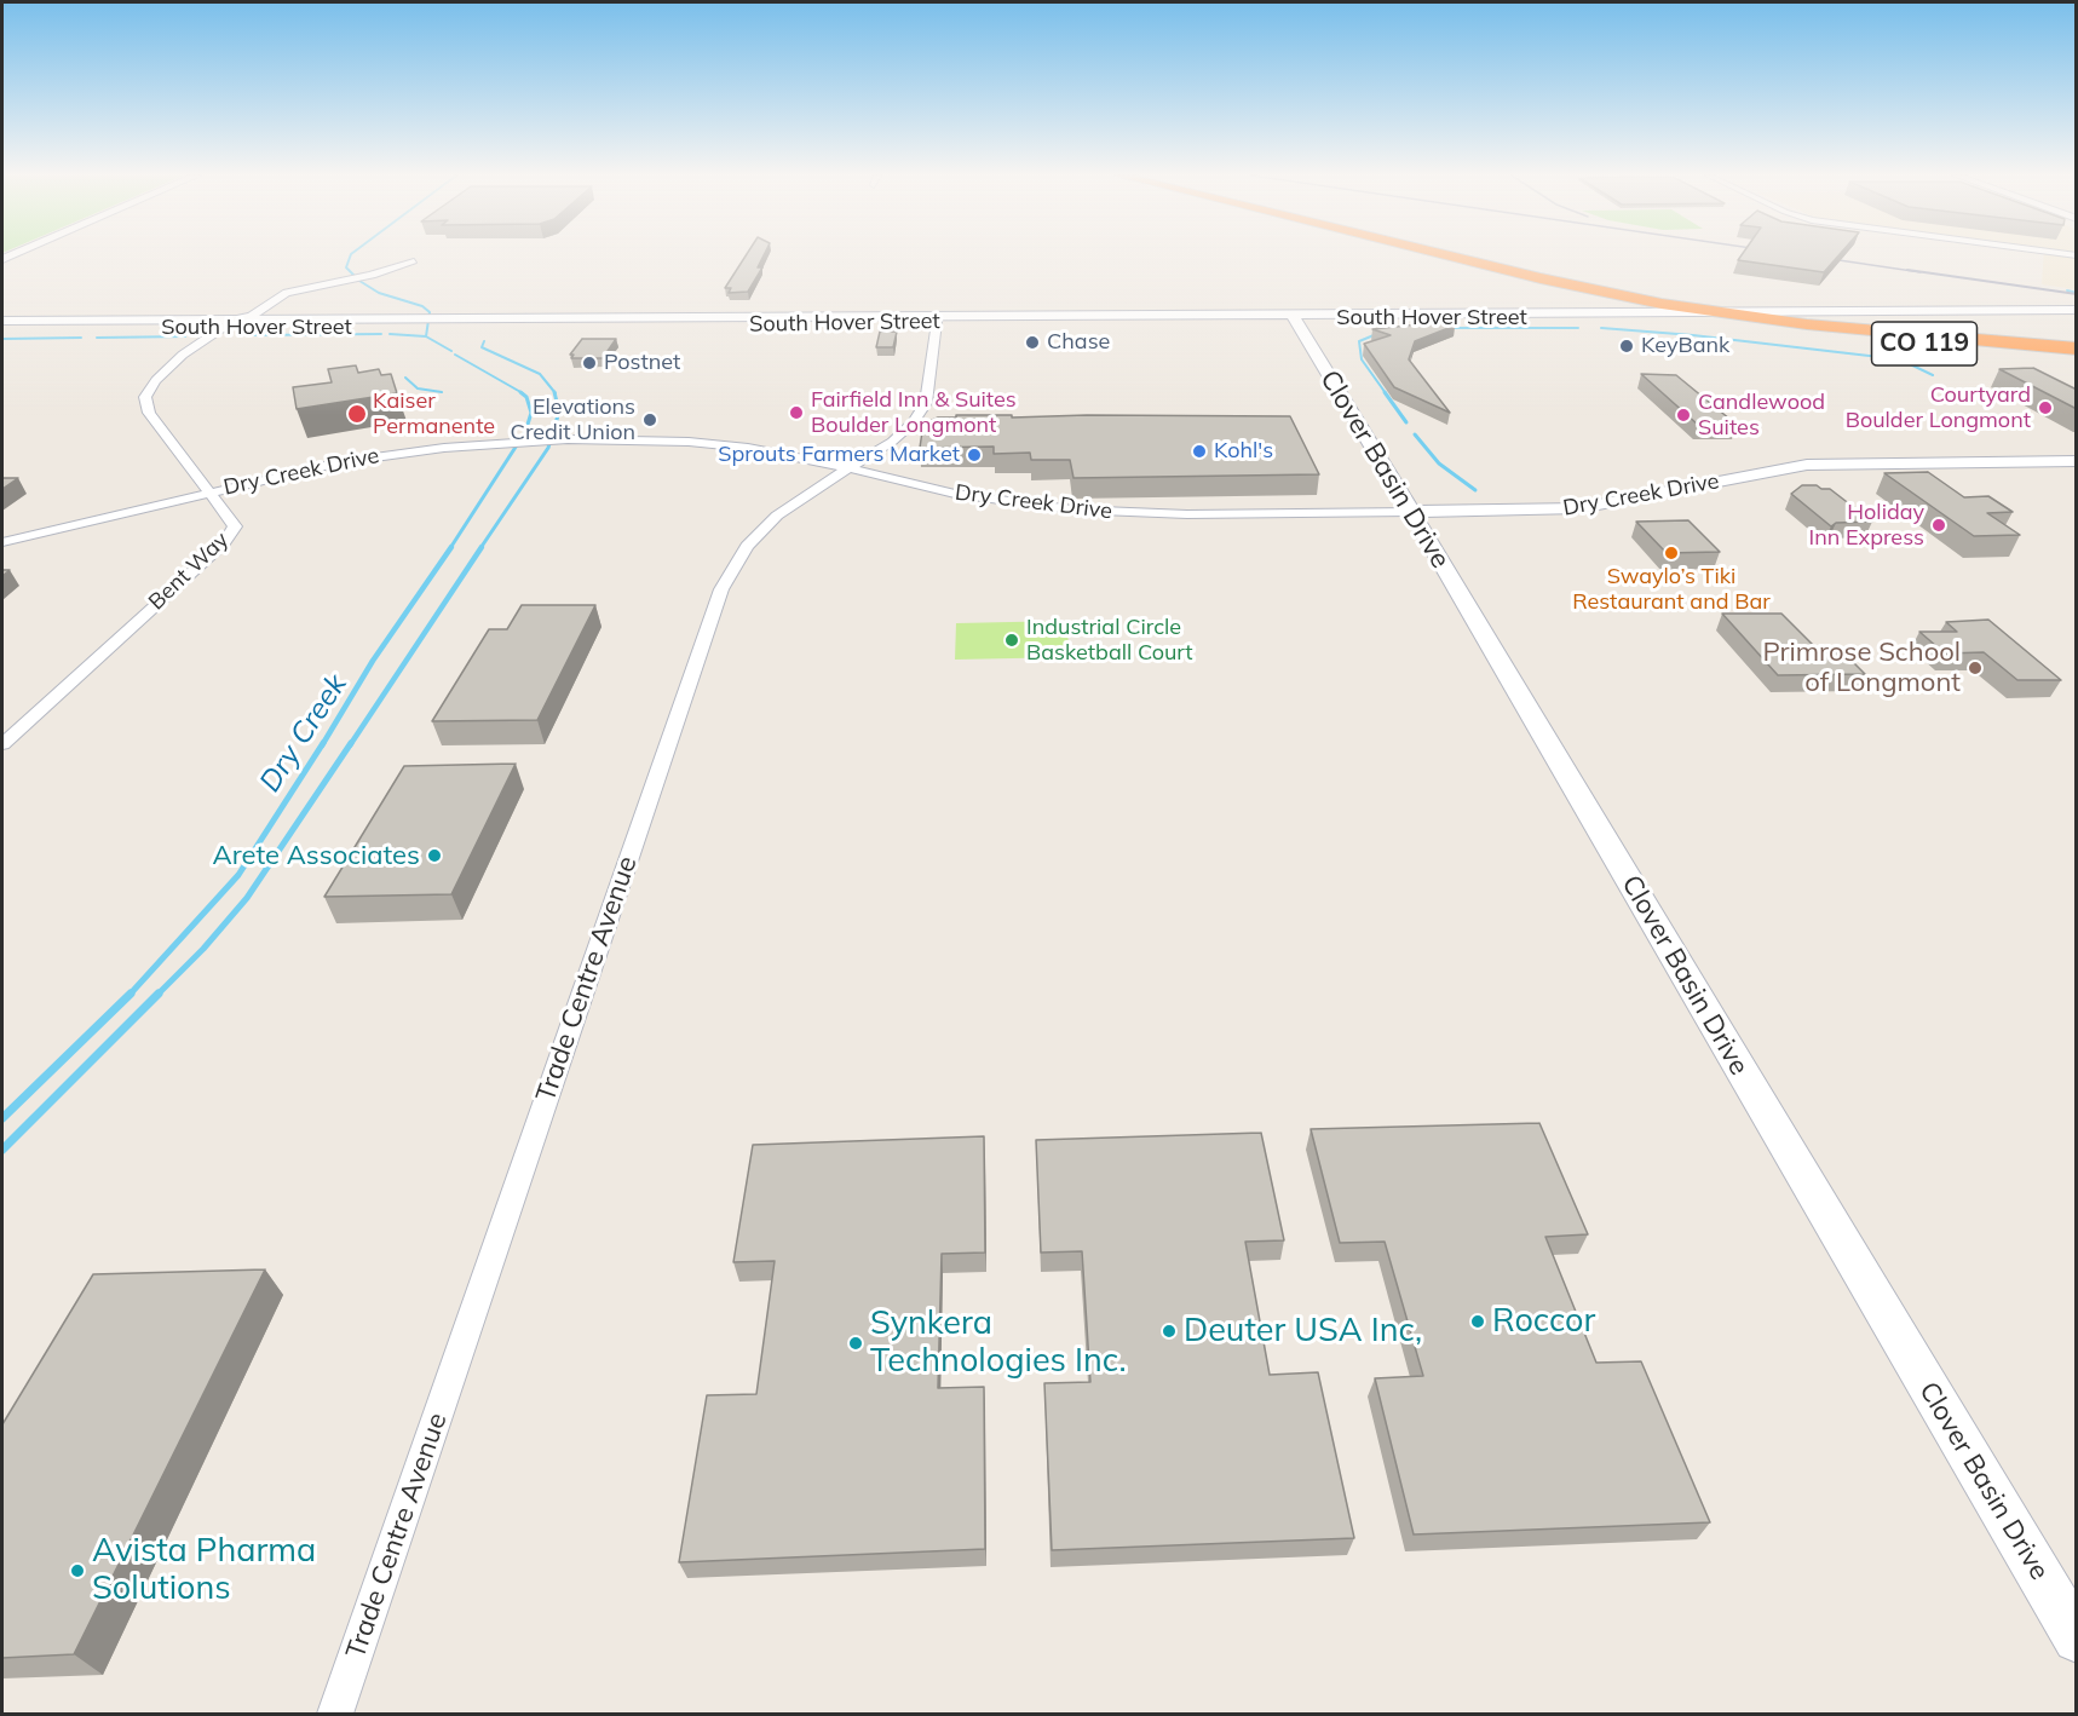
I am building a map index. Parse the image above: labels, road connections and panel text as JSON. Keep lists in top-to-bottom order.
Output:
{
  "streets": {
    "highway": ["CO 119"],
    "main road": ["South Hover Street", "Clover Basin Drive", "Dry Creek Drive"],
    "street": ["Bent Way", "Trade Centre Avenue"]
  },
  "crossings": [
    ["South Hover Street", "CO 119"],
    ["South Hover Street", "Clover Basin Drive"],
    ["South Hover Street", "Bent Way"],
    ["South Hover Street", "Trade Centre Avenue"],
    ["Clover Basin Drive", "Dry Creek Drive"],
    ["Dry Creek Drive", "Bent Way"],
    ["Dry Creek Drive", "Trade Centre Avenue"]
  ],
  "water": ["Dry Creek"],
  "places": [
    "Chase",
    "KeyBank",
    "Postnet",
    "Courtyard Boulder Longmont",
    "Fairfield Inn & Suites Boulder Longmont",
    "Kaiser Permanente",
    "Candlewood Suites",
    "Elevations Credit Union",
    "Kohl's",
    "Sprouts Farmers Market",
    "Holiday Inn Express",
    "Swaylo’s Tiki Restaurant and Bar",
    "Industrial Circle Basketball Court",
    "Primrose School of Longmont",
    "Arete Associates",
    "Roccor",
    "Deuter USA Inc,",
    "Synkera Technologies Inc.",
    "Avista Pharma Solutions"
  ]
}
